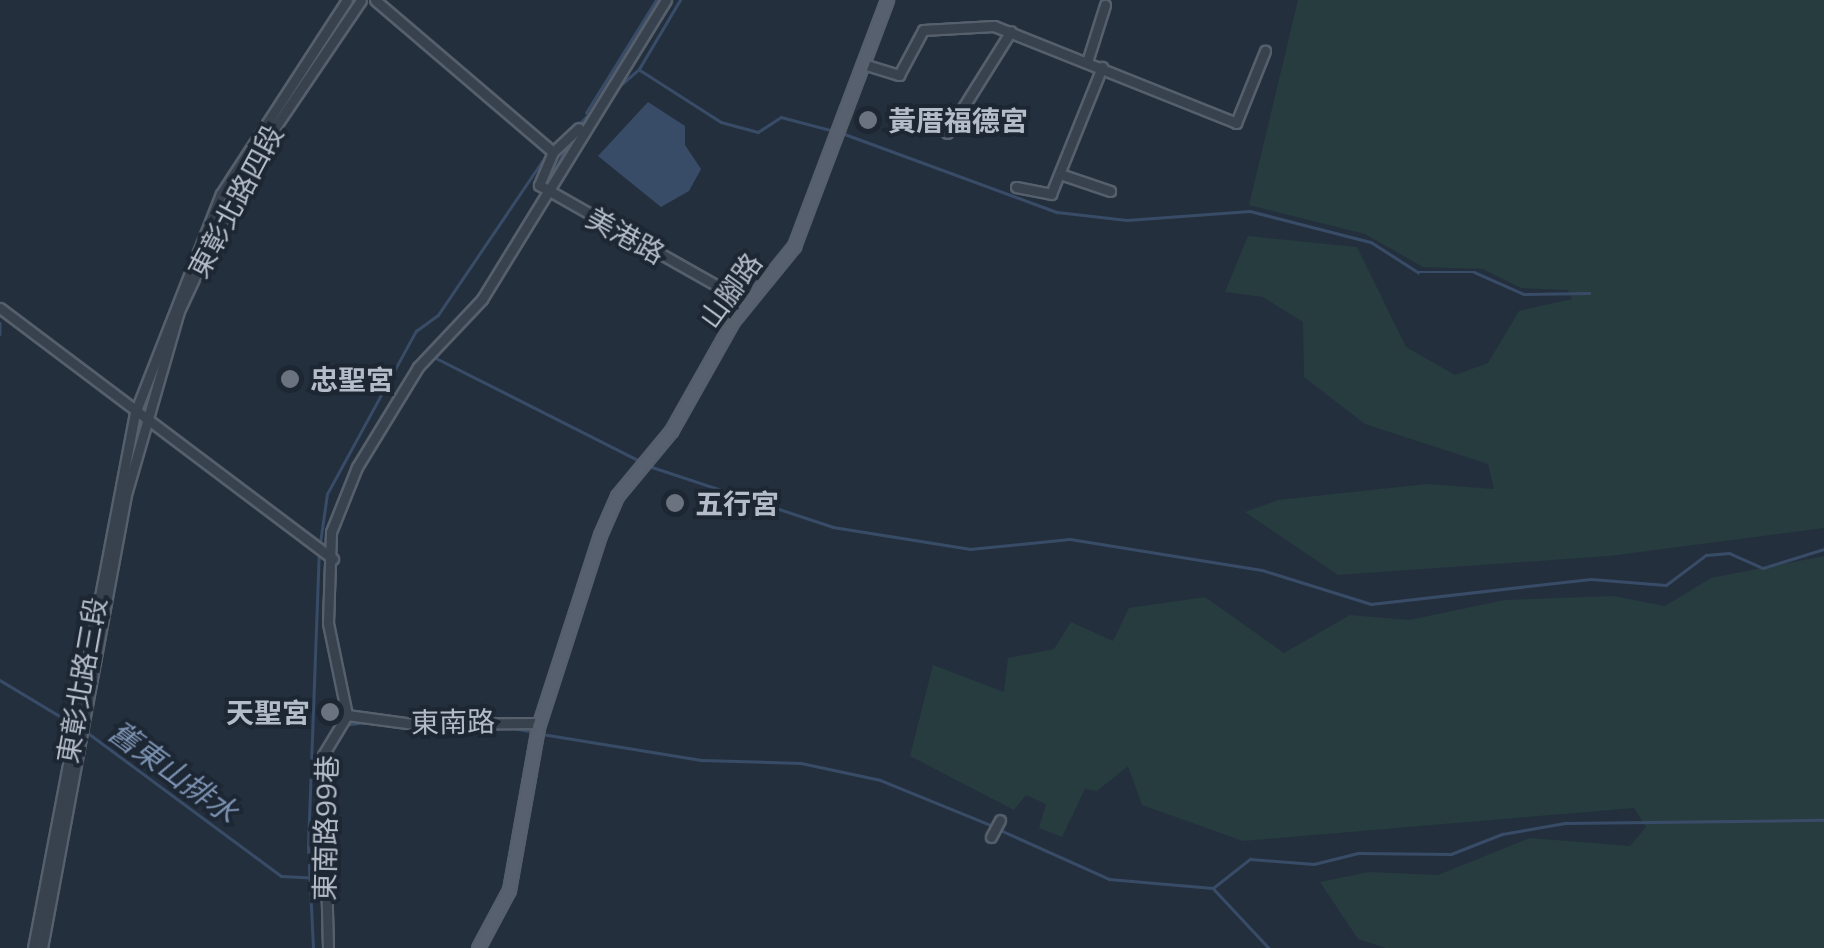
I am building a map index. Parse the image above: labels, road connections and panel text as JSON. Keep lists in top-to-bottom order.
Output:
{
  "streets": {
    "main road": ["山腳路"],
    "street": [
      "東彰北路四段",
      "美港路",
      "東彰北路三段",
      "東南路",
      "東南路99巷"
    ]
  },
  "crossings": [
    ["東彰北路四段", "東彰北路三段"],
    ["美港路", "山腳路"],
    ["山腳路", "東南路"],
    ["東南路", "東南路99巷"]
  ],
  "water": ["舊東山排水"],
  "places": [
    "黃厝福德宮",
    "忠聖宮",
    "五行宮",
    "天聖宮"
  ]
}
